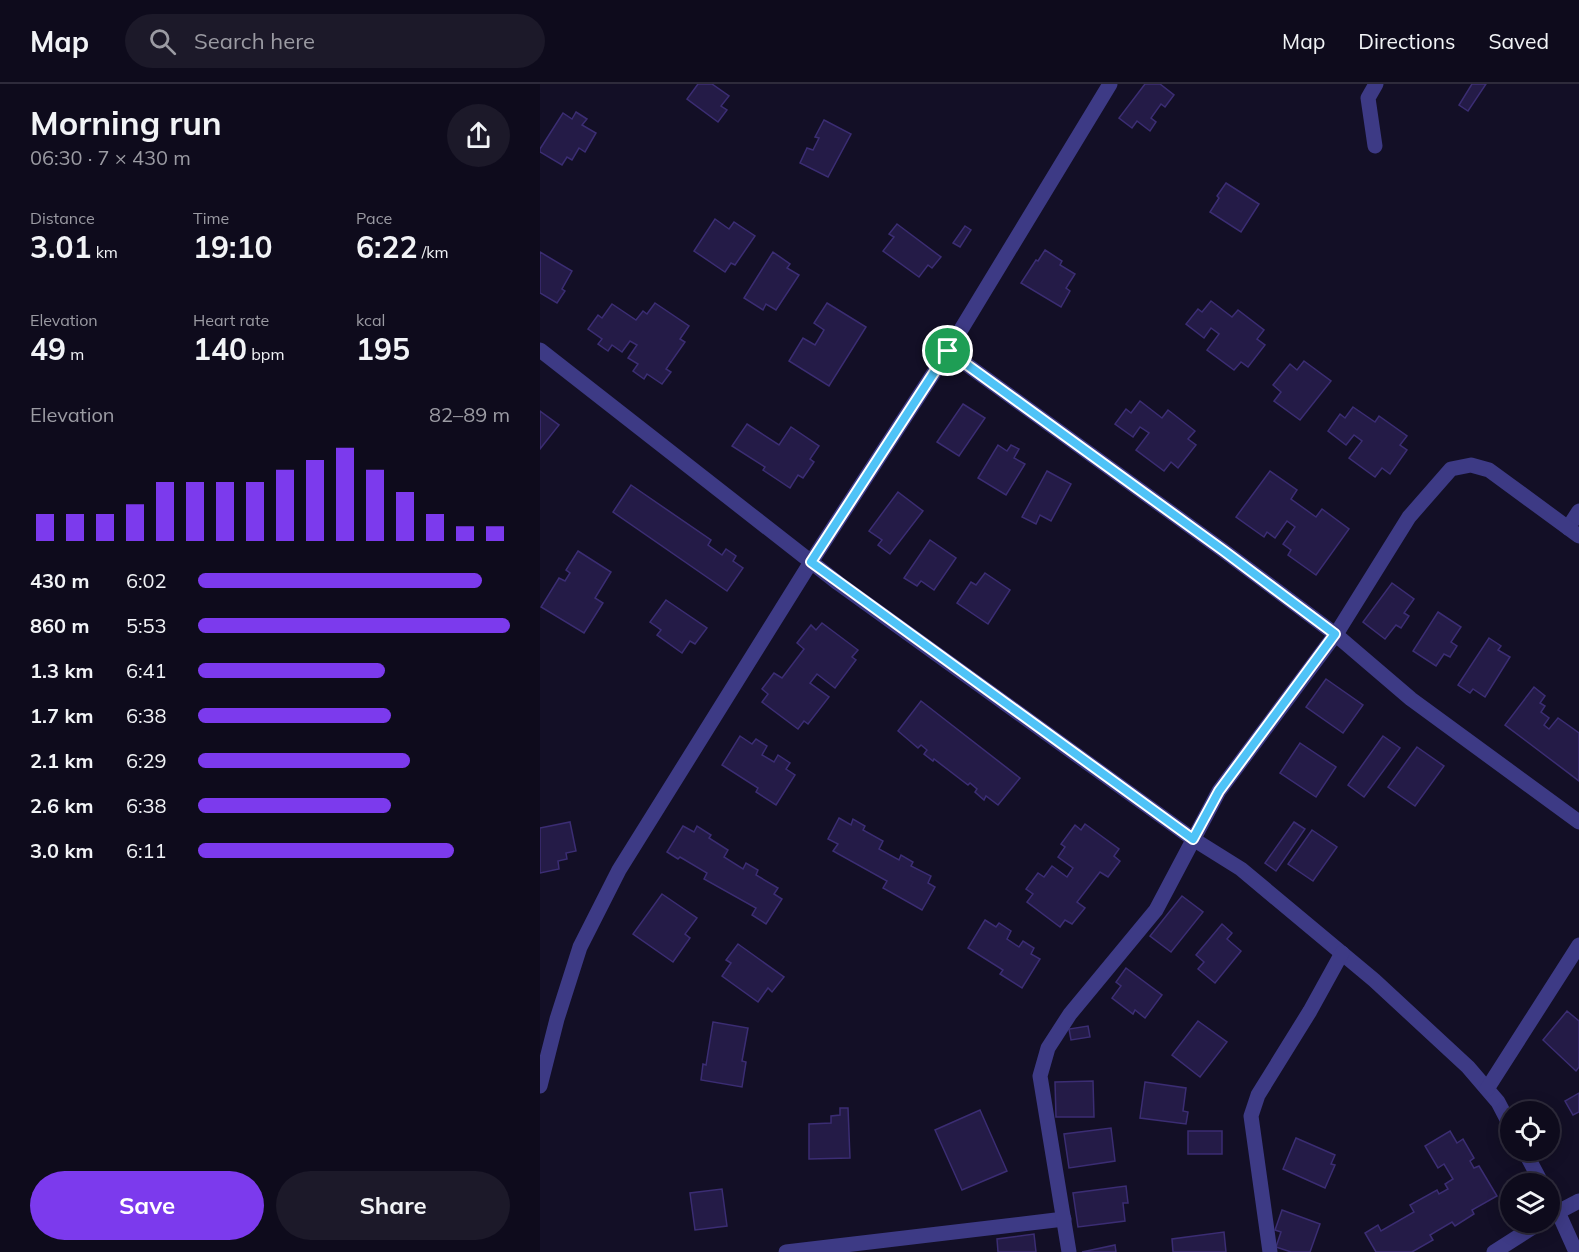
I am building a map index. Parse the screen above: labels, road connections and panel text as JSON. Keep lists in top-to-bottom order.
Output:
{
  "page": {
    "header": "Map",
    "search": "Search here",
    "nav": ["Map", "Directions", "Saved"],
    "heading": ["Morning run", "06:30 · 7 × 430 m"],
    "stats": [
      ["Distance", "3.01 km"],
      ["Time", "19:10"],
      ["Pace", "6:22 /km"],
      ["Elevation", "49 m"],
      ["Heart rate", "140 bpm"],
      ["kcal", "195"]
    ],
    "chart": ["Elevation", "82–89 m"],
    "list": [
      {
        "name": "430 m",
        "note": "6:02"
      },
      {
        "name": "860 m",
        "note": "5:53"
      },
      {
        "name": "1.3 km",
        "note": "6:41"
      },
      {
        "name": "1.7 km",
        "note": "6:38"
      },
      {
        "name": "2.1 km",
        "note": "6:29"
      },
      {
        "name": "2.6 km",
        "note": "6:38"
      },
      {
        "name": "3.0 km",
        "note": "6:11"
      }
    ],
    "buttons": ["Save", "Share"]
  }
}
